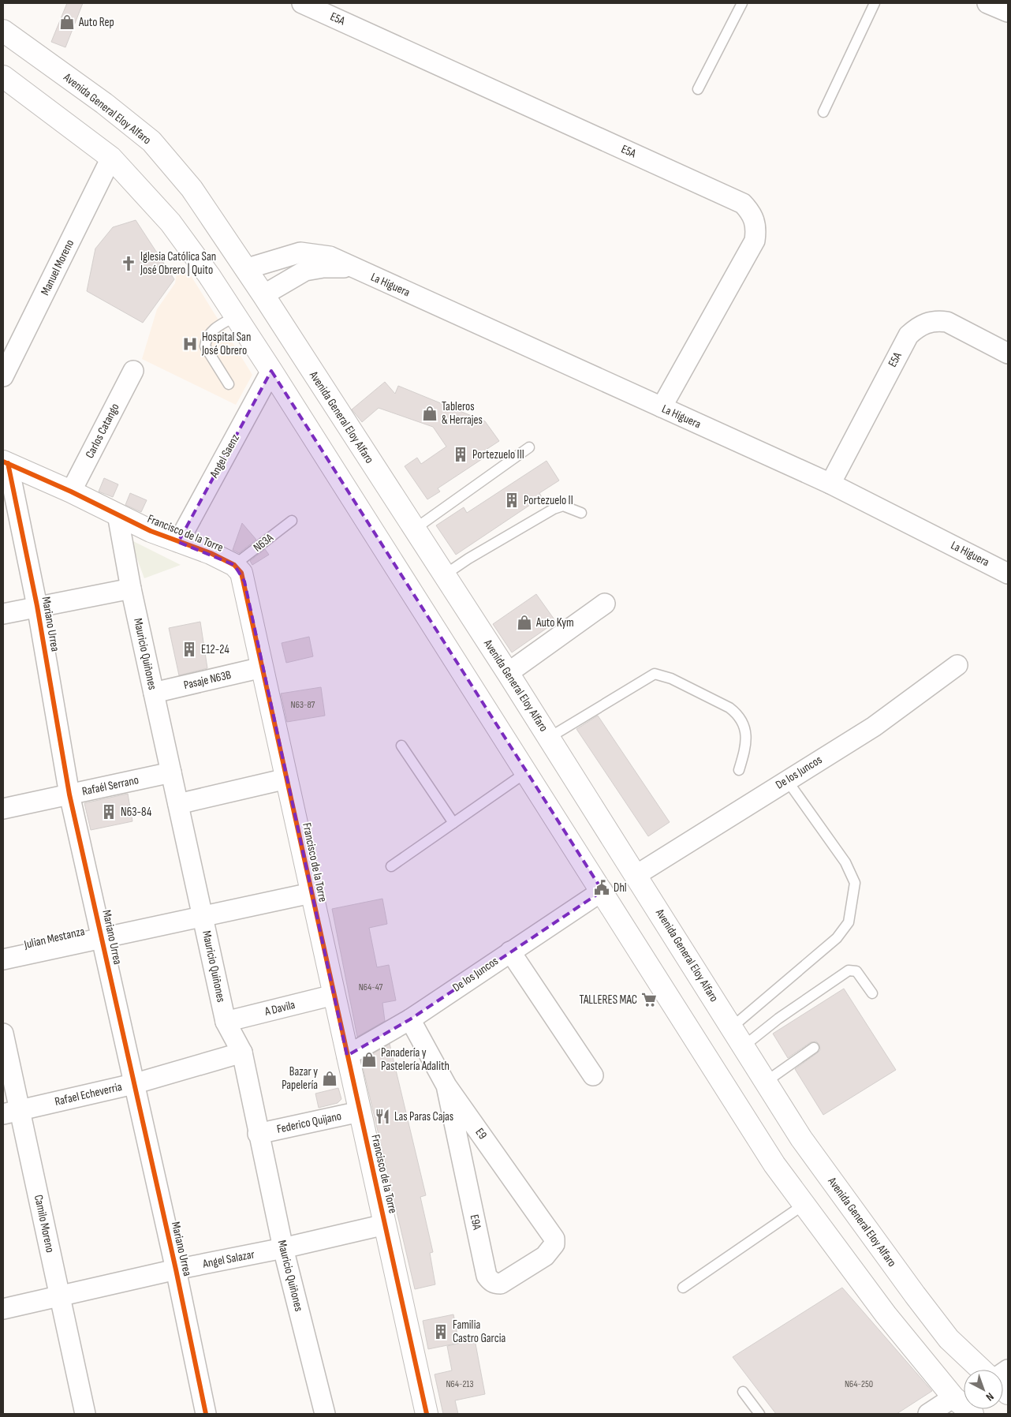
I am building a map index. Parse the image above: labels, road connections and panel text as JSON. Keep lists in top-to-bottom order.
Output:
{
  "streets": {
    "main road": ["Avenida General Eloy Alfaro", "Francisco de la Torre"],
    "street": [
      "E5A",
      "Manuel Moreno",
      "La Higuera",
      "Carlos Catango",
      "Angel Saenz",
      "Mariano Urrea",
      "Mauricio Quiñones",
      "Pasaje N63B",
      "De los Juncos",
      "Rafaél Serrano",
      "Julian Mestanza",
      "A Davila",
      "Rafael Echeverria",
      "Federico Quijano",
      "E9",
      "E9A",
      "Camilo Moreno",
      "Angel Salazar"
    ],
    "lane": ["N63A"]
  },
  "crossings": [
    ["E5A", "La Higuera"],
    ["Avenida General Eloy Alfaro", "La Higuera"],
    ["Avenida General Eloy Alfaro", "De los Juncos"],
    ["Carlos Catango", "Francisco de la Torre"],
    ["Angel Saenz", "Francisco de la Torre"],
    ["Francisco de la Torre", "N63A"],
    ["Francisco de la Torre", "Mariano Urrea"],
    ["Francisco de la Torre", "Mauricio Quiñones"],
    ["Francisco de la Torre", "Pasaje N63B"],
    ["Francisco de la Torre", "De los Juncos"],
    ["Francisco de la Torre", "Julian Mestanza"],
    ["Francisco de la Torre", "A Davila"],
    ["Francisco de la Torre", "Federico Quijano"],
    ["Francisco de la Torre", "Angel Salazar"],
    ["Mariano Urrea", "Rafaél Serrano"],
    ["Mariano Urrea", "Julian Mestanza"],
    ["Mariano Urrea", "Rafael Echeverria"],
    ["Mariano Urrea", "Angel Salazar"],
    ["Mauricio Quiñones", "Pasaje N63B"],
    ["Mauricio Quiñones", "Rafaél Serrano"],
    ["Mauricio Quiñones", "Julian Mestanza"],
    ["Mauricio Quiñones", "A Davila"],
    ["Mauricio Quiñones", "Rafael Echeverria"],
    ["Mauricio Quiñones", "Federico Quijano"],
    ["Mauricio Quiñones", "Angel Salazar"],
    ["De los Juncos", "E9"],
    ["Rafael Echeverria", "Camilo Moreno"],
    ["E9", "E9A"],
    ["Camilo Moreno", "Angel Salazar"]
  ],
  "places": {
    "shop": [
      "Auto Rep",
      "Tableros & Herrajes",
      "Auto Kym",
      "Panadería y Pastelería Adalith",
      "Bazar y Papelería"
    ],
    "church": ["Iglesia Católica San José Obrero | Quito"],
    "hospital": ["Hospital San José Obrero"],
    "building": [
      "Portezuelo III",
      "Portezuelo II",
      "E12-24",
      "N63-84",
      "Familia Castro Garcia"
    ],
    "public building": ["Dhl"],
    "supermarket": ["TALLERES MAC"],
    "restaurant": ["Las Paras Cajas"]
  },
  "house_numbers": [
    "N63-87",
    "N64-47",
    "N64-213",
    "N64-250"
  ],
  "north": "bottom right"
}
